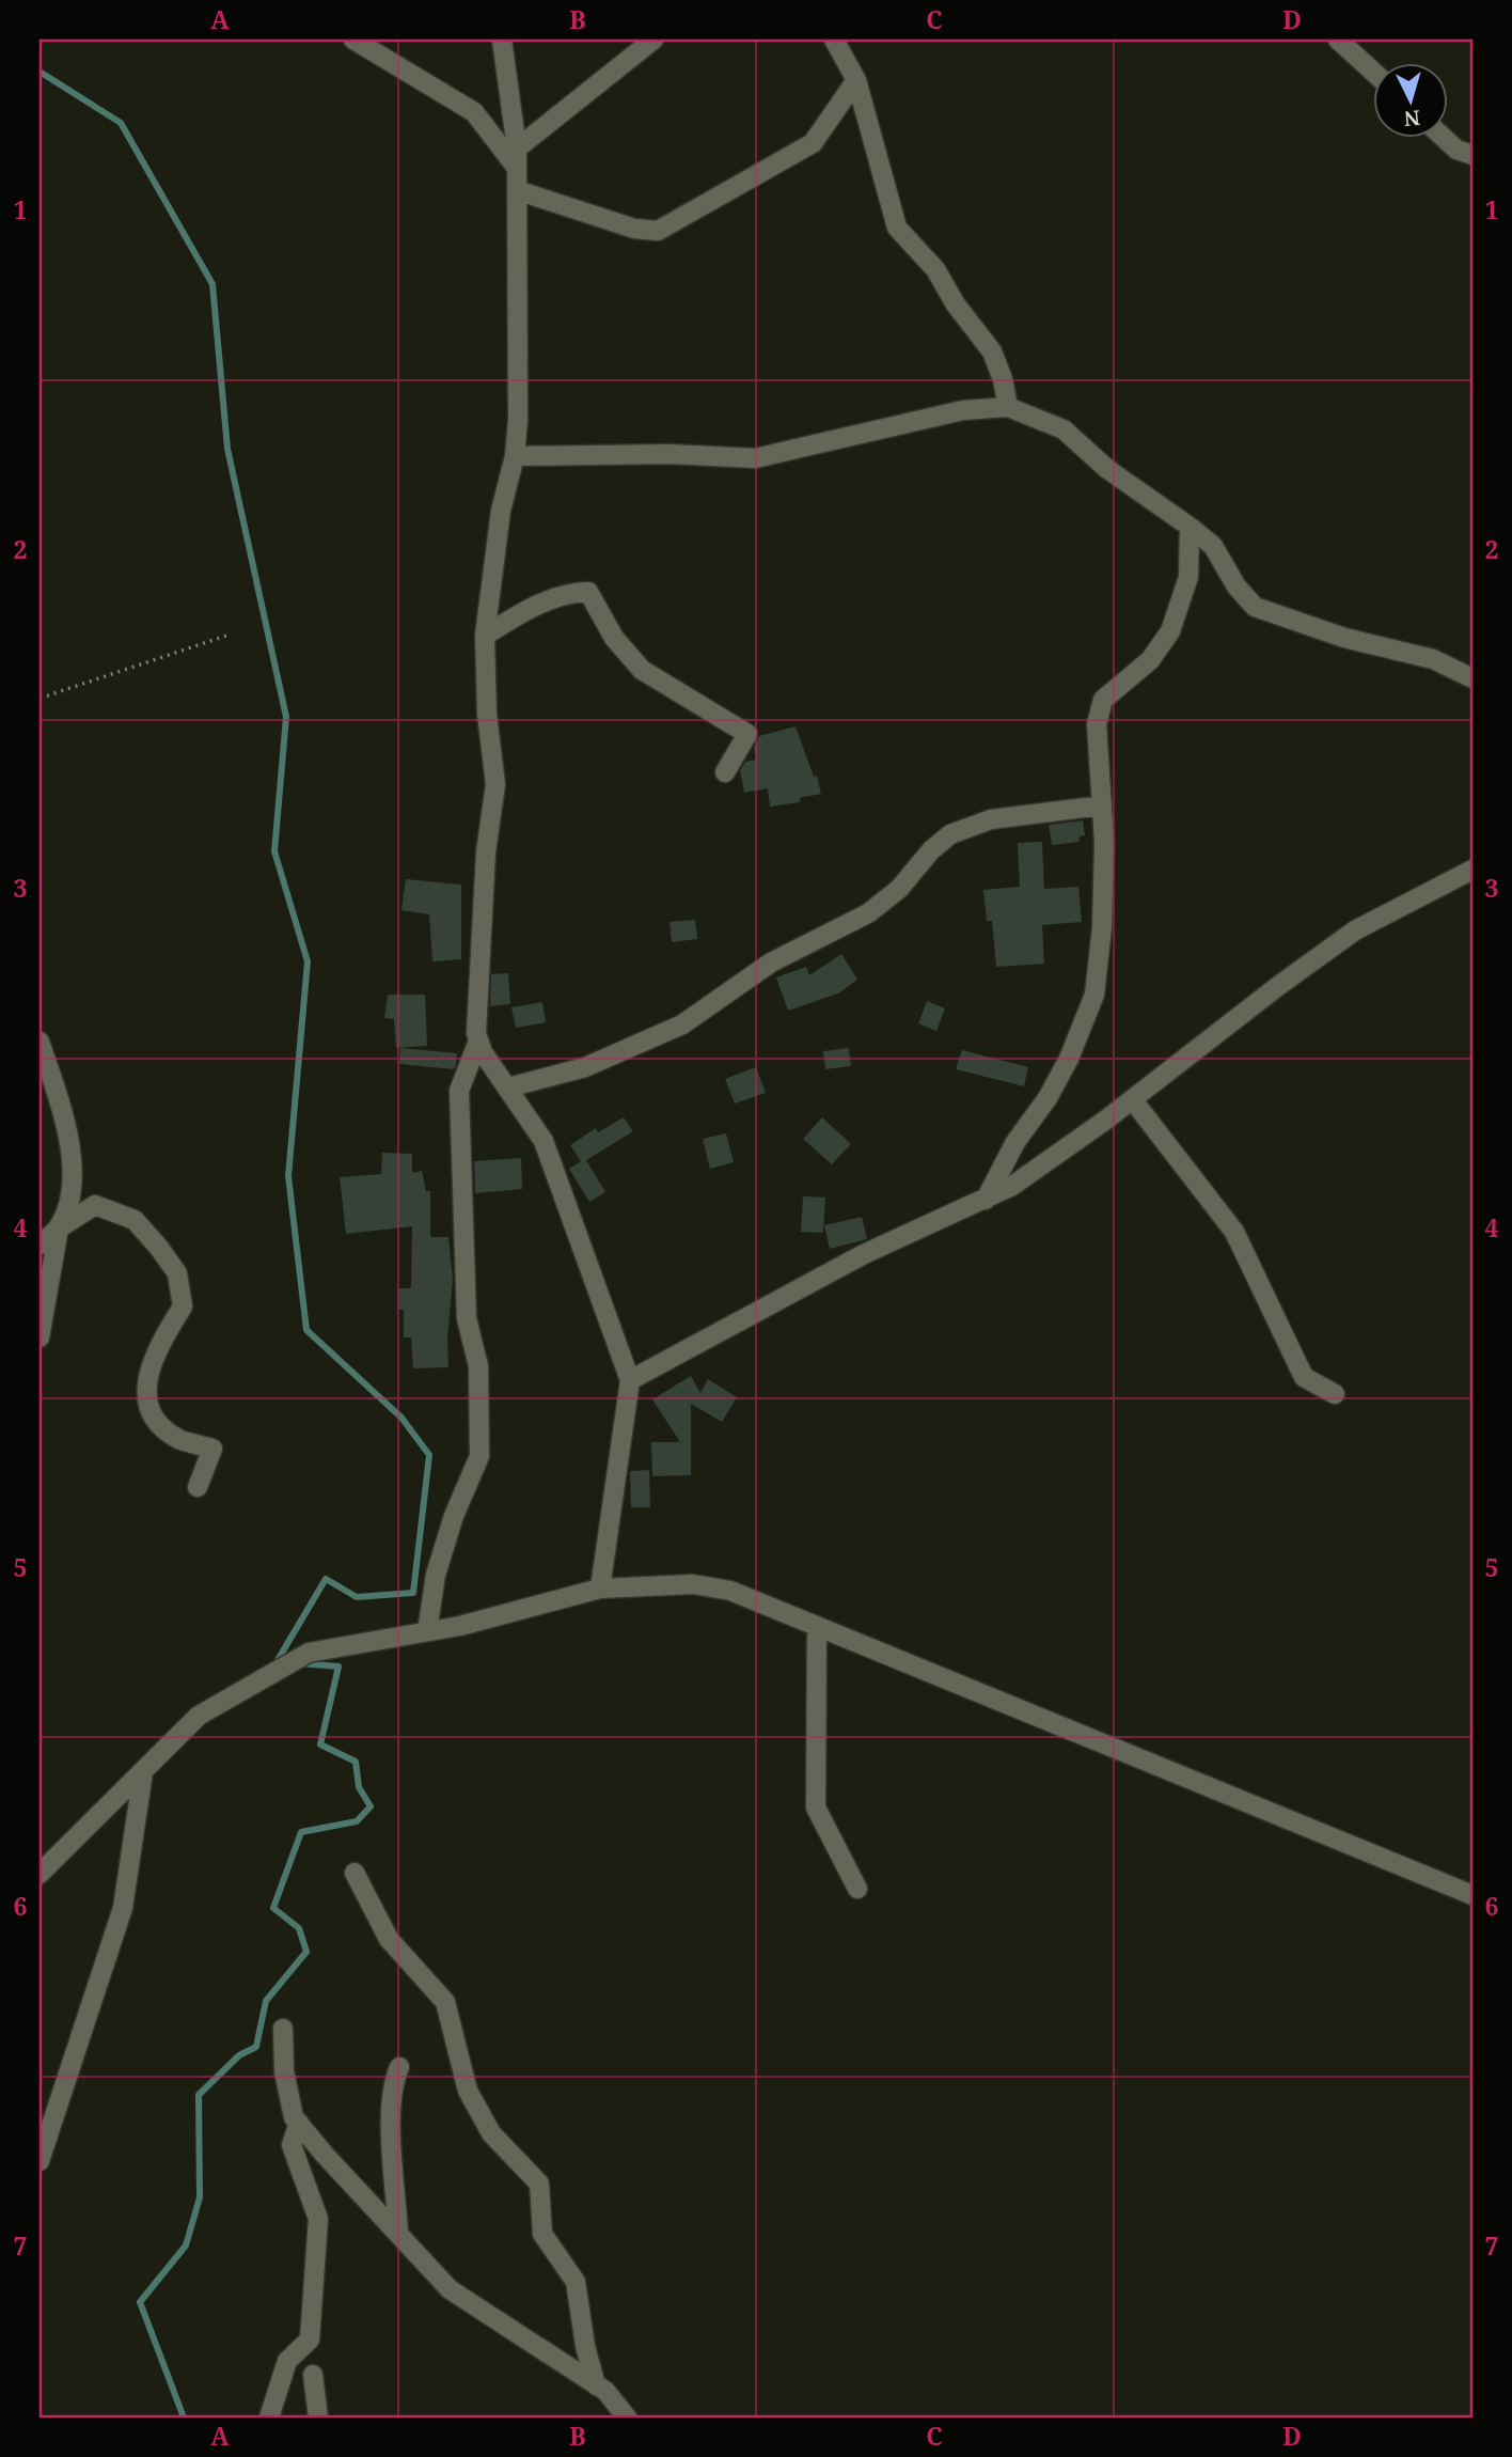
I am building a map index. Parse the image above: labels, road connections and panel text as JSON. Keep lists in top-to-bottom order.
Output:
{
  "north": "bottom",
  "grid": {
    "columns": [
      "A",
      "B",
      "C",
      "D"
    ],
    "rows": [
      "1",
      "2",
      "3",
      "4",
      "5",
      "6",
      "7"
    ]
  }
}
